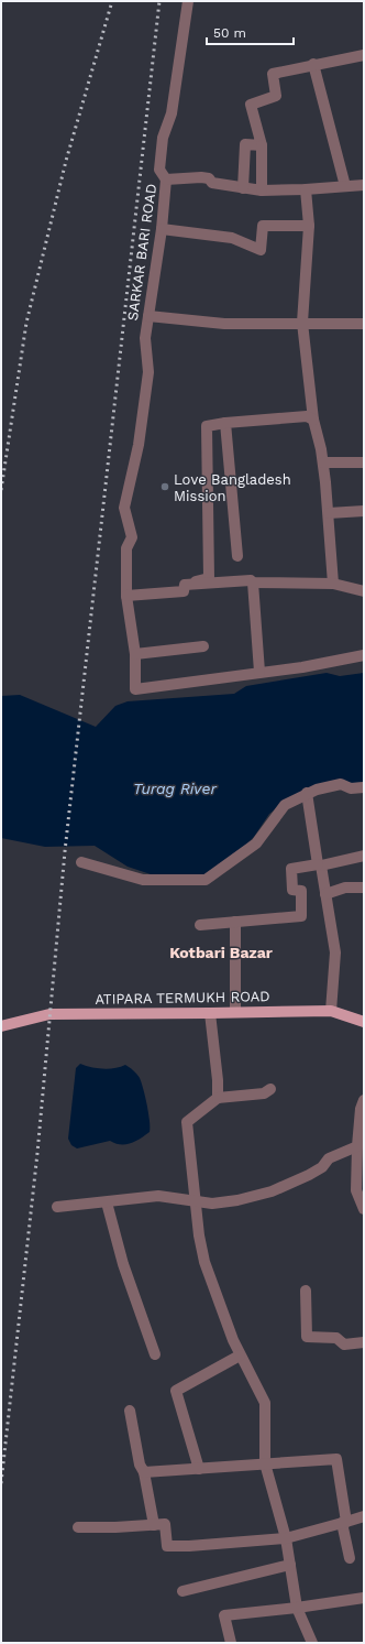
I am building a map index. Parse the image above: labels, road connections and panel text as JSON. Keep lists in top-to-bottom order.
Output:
{
  "streets": {
    "main road": ["ATIPARA TERMUKH ROAD"],
    "street": ["SARKAR BARI ROAD"]
  },
  "districts": ["Kotbari Bazar"],
  "water": ["Turag River"],
  "places": ["Love Bangladesh Mission"],
  "scale_bar": "50 m"
}
